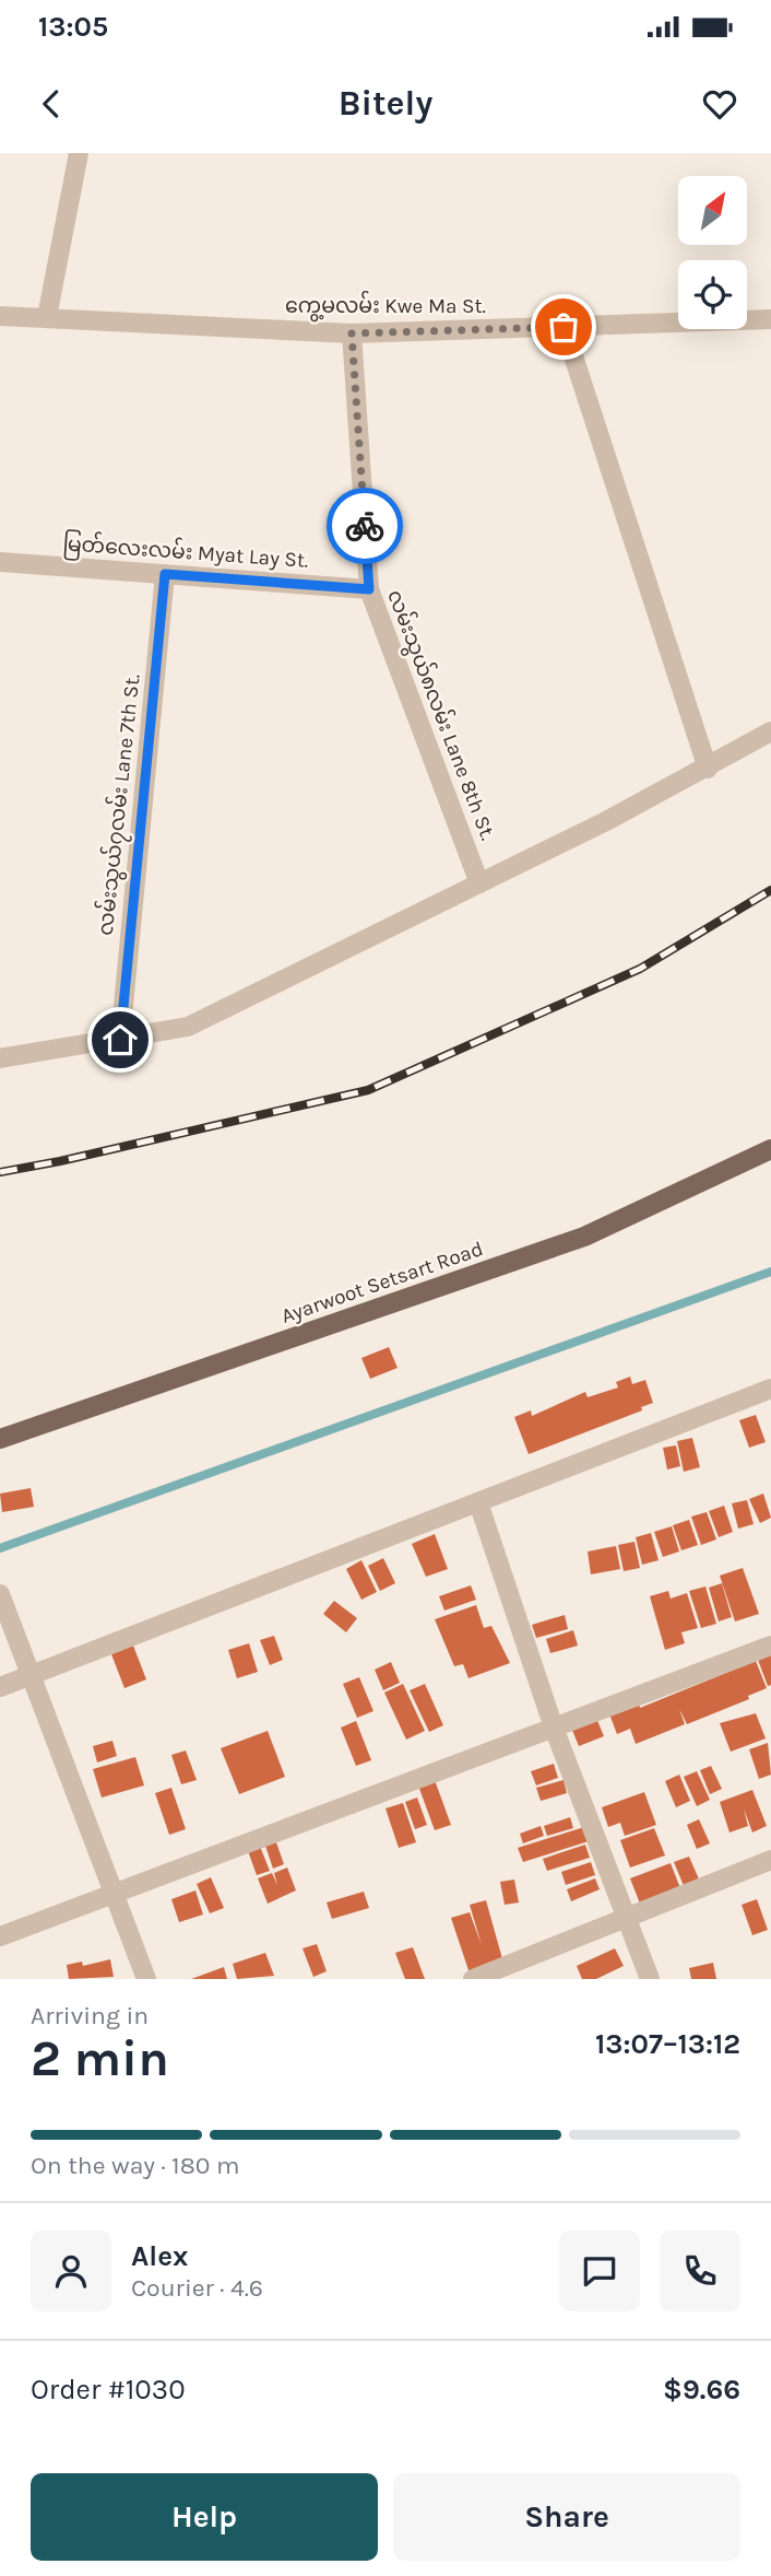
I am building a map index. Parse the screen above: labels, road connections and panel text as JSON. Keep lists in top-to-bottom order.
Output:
{
  "streets": {
    "main road": ["Ayarwoot Setsart Road"],
    "street": [
      "ကွေ့မလမ်း Kwe Ma St.",
      "မြတ်လေးလမ်း Myat Lay St.",
      "လမ်းသွယ်၈လမ်း Lane 8th St.",
      "လမ်းသွယ်၇လမ်း Lane 7th St."
    ]
  },
  "crossings": [
    ["ကွေ့မလမ်း Kwe Ma St.", "လမ်းသွယ်၈လမ်း Lane 8th St."],
    ["မြတ်လေးလမ်း Myat Lay St.", "လမ်းသွယ်၈လမ်း Lane 8th St."],
    ["မြတ်လေးလမ်း Myat Lay St.", "လမ်းသွယ်၇လမ်း Lane 7th St."]
  ],
  "north": "top right",
  "page": {
    "status": "13:05",
    "header": "Bitely",
    "heading": ["2 min", "Arriving in", "13:07–13:12"],
    "panel": [
      "Alex",
      "Courier · 4.6",
      "Order #1030",
      "$9.66"
    ],
    "bar": "On the way · 180 m",
    "buttons": ["Help", "Share"]
  }
}
